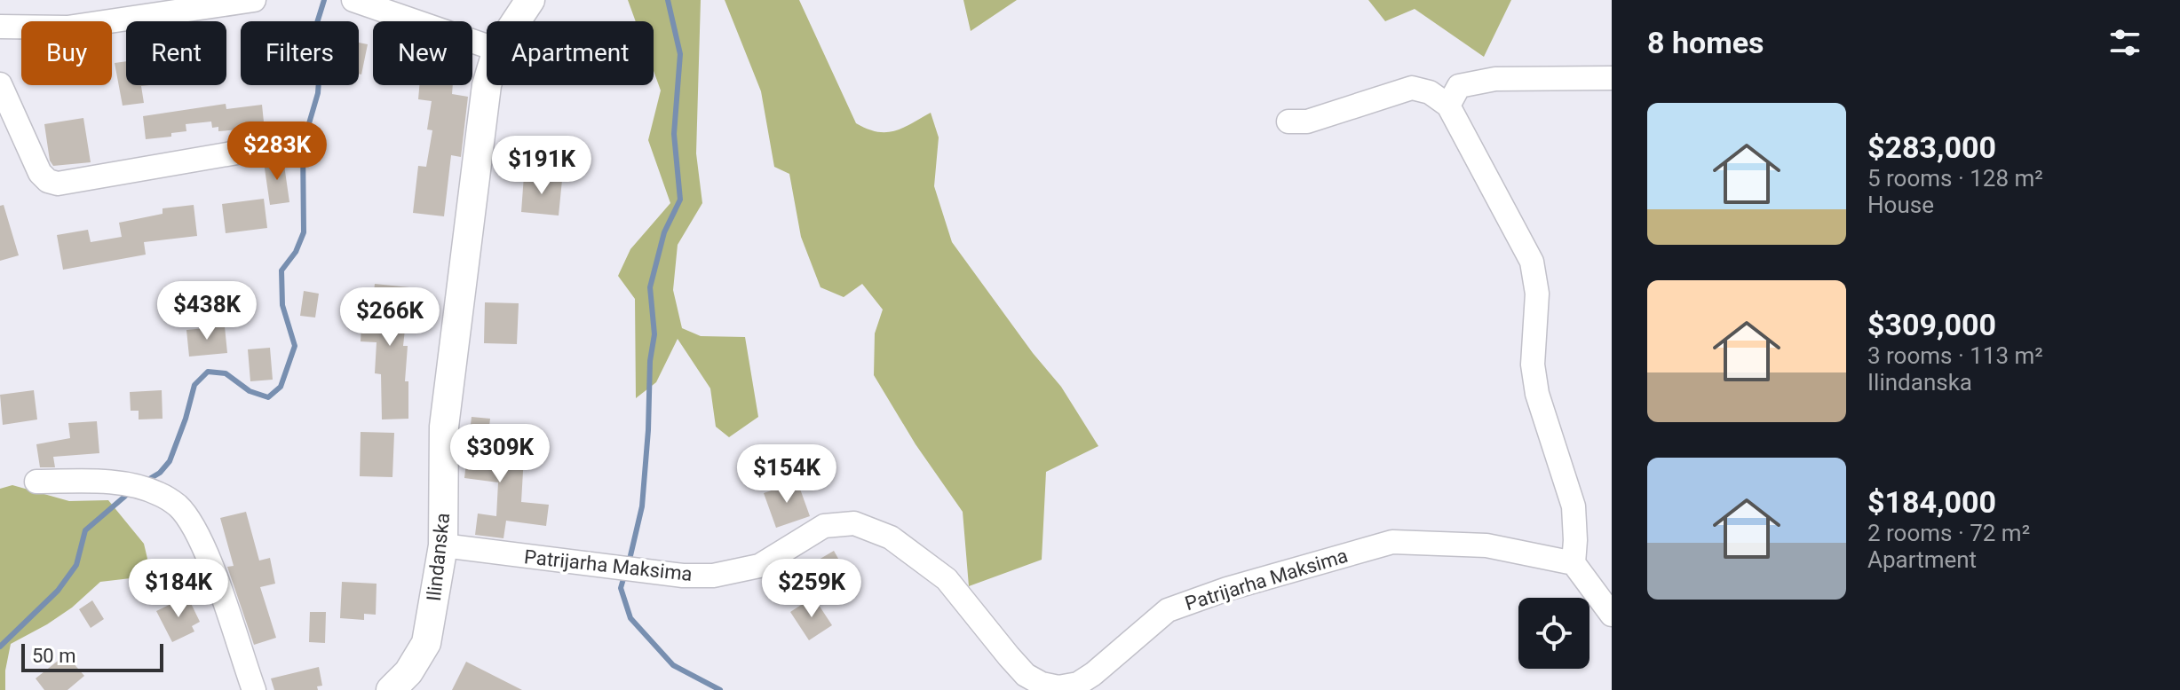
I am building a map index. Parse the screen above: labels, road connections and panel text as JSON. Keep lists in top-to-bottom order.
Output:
{
  "streets": {
    "street": ["Ilindanska", "Patrijarha Maksima"]
  },
  "crossings": [
    ["Ilindanska", "Patrijarha Maksima"]
  ],
  "scale_bar": "50 m",
  "page": {
    "heading": "8 homes",
    "chip": [
      "Buy",
      "Rent",
      "Filters",
      "New",
      "Apartment"
    ],
    "list": [
      {
        "name": "$283,000",
        "note": "5 rooms · 128 m² · House"
      },
      {
        "name": "$309,000",
        "note": "3 rooms · 113 m² · Ilindanska"
      },
      {
        "name": "$184,000",
        "note": "2 rooms · 72 m² · Apartment"
      }
    ],
    "price": [
      "$283K",
      "$191K",
      "$438K",
      "$266K",
      "$309K",
      "$154K",
      "$184K",
      "$259K"
    ],
    "scale": "50 m"
  }
}
